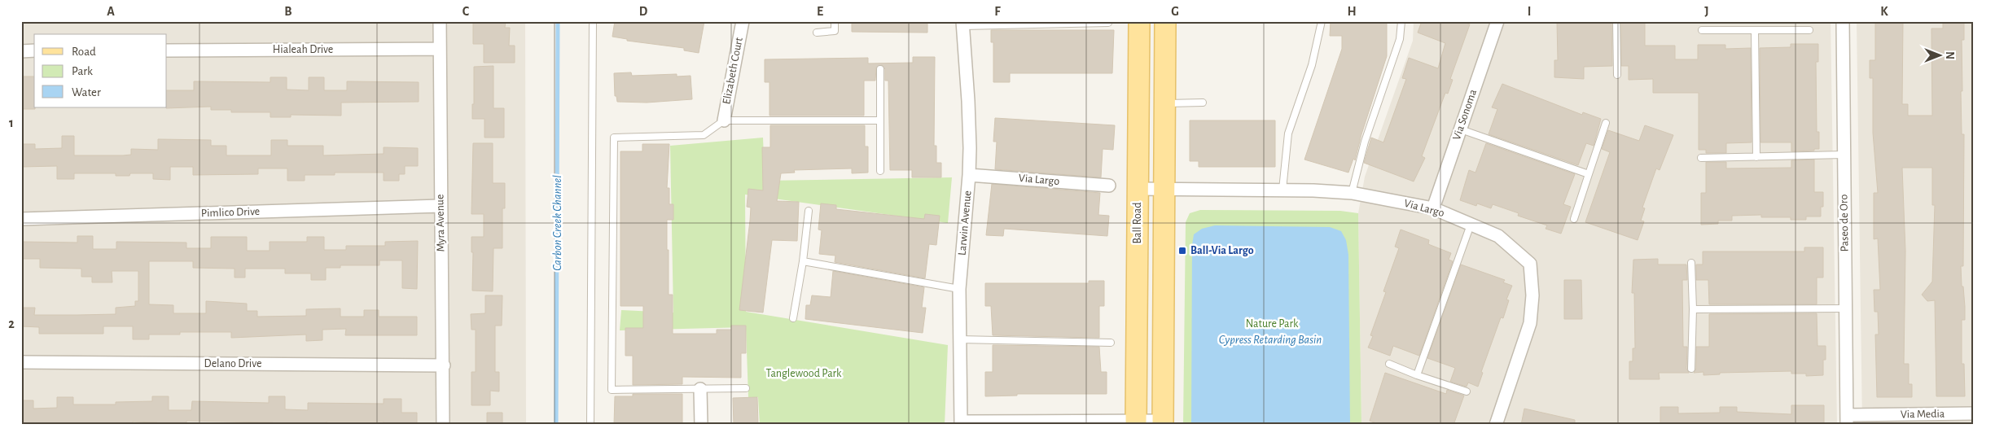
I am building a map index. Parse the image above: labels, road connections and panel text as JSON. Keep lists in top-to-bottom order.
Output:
{
  "streets": {
    "main road": ["Ball Road"],
    "street": [
      "Hialeah Drive",
      "Elizabeth Court",
      "Via Sonoma",
      "Via Largo",
      "Pimlico Drive",
      "Myra Avenue",
      "Larwin Avenue",
      "Paseo de Oro",
      "Delano Drive",
      "Via Media"
    ]
  },
  "crossings": [
    ["Hialeah Drive", "Myra Avenue"],
    ["Via Sonoma", "Via Largo"],
    ["Via Largo", "Larwin Avenue"],
    ["Via Largo", "Ball Road"],
    ["Pimlico Drive", "Myra Avenue"],
    ["Myra Avenue", "Delano Drive"],
    ["Paseo de Oro", "Via Media"]
  ],
  "water": ["Carbon Creek Channel", "Cypress Retarding Basin"],
  "parks": ["Nature Park", "Tanglewood Park"],
  "places": {
    "transit": ["Ball-Via Largo"]
  },
  "legend": ["Road", "Park", "Water"],
  "north": "right",
  "grid": {
    "columns": [
      "A",
      "B",
      "C",
      "D",
      "E",
      "F",
      "G",
      "H",
      "I",
      "J",
      "K"
    ],
    "rows": ["1", "2"]
  }
}
